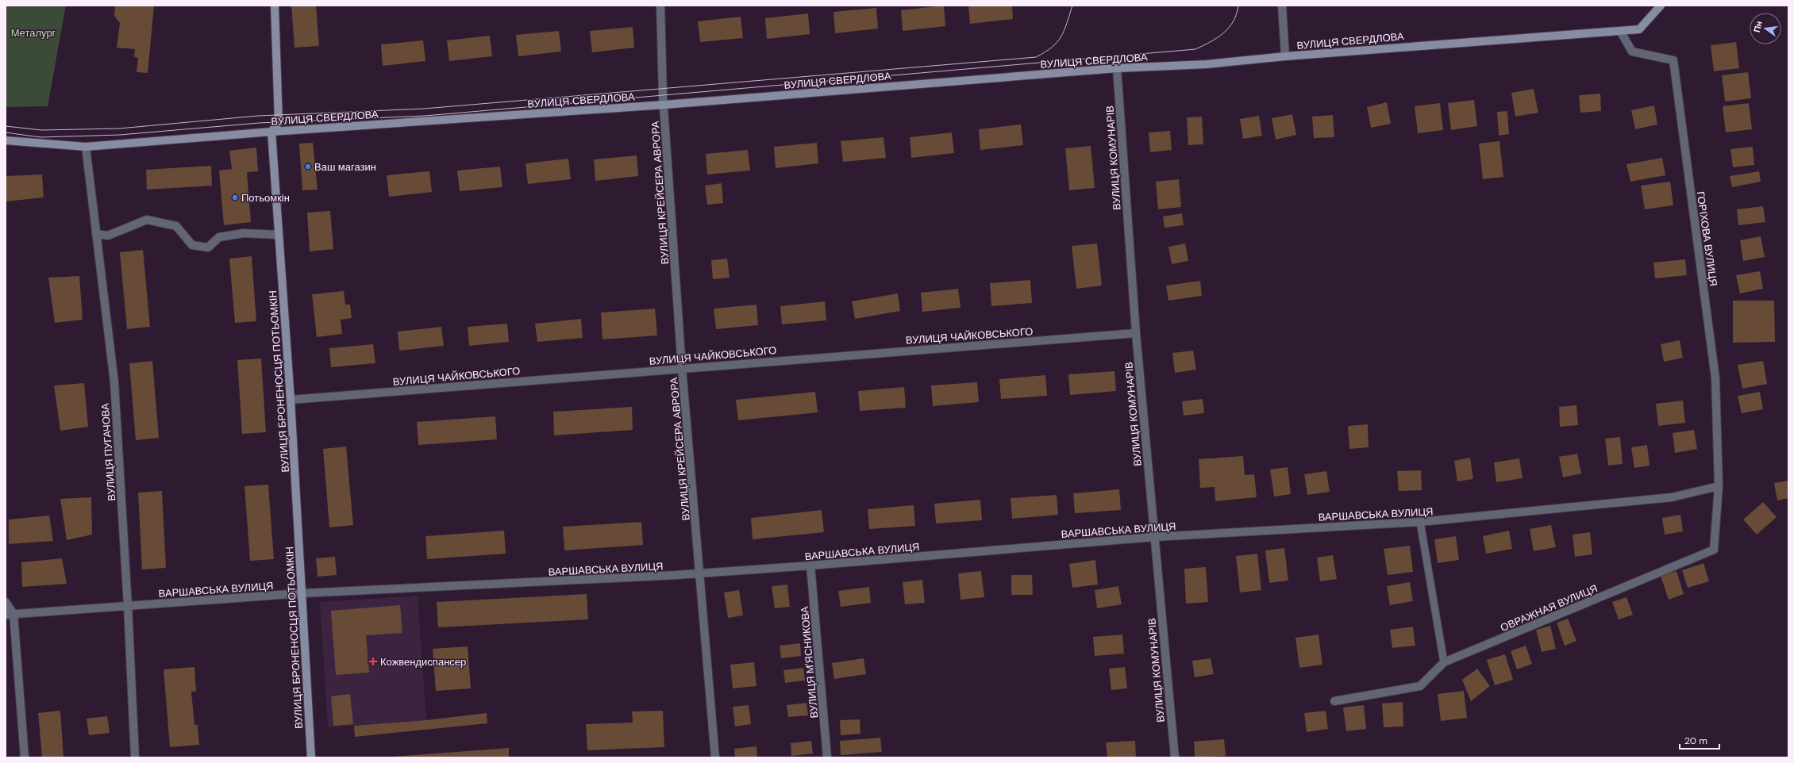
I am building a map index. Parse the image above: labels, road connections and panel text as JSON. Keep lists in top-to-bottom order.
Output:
{
  "streets": {
    "street": [
      "ВУЛИЦЯ СВЕРДЛОВА",
      "ВУЛИЦЯ КОМУНАРІВ",
      "ВУЛИЦЯ КРЕЙСЕРА АВРОРА",
      "ГОРІХОВА ВУЛИЦЯ",
      "ВУЛИЦЯ ЧАЙКОВСЬКОГО",
      "ВУЛИЦЯ БРОНЕНОСЦЯ ПОТЬОМКІН",
      "ВУЛИЦЯ ПУГАЧОВА",
      "ВАРШАВСЬКА ВУЛИЦЯ",
      "ОВРАЖНАЯ ВУЛИЦЯ",
      "ВУЛИЦЯ М'ЯСНИКОВА"
    ]
  },
  "crossings": [
    ["ВУЛИЦЯ СВЕРДЛОВА", "ВУЛИЦЯ КОМУНАРІВ"],
    ["ВУЛИЦЯ СВЕРДЛОВА", "ВУЛИЦЯ КРЕЙСЕРА АВРОРА"],
    ["ВУЛИЦЯ СВЕРДЛОВА", "ГОРІХОВА ВУЛИЦЯ"],
    ["ВУЛИЦЯ СВЕРДЛОВА", "ВУЛИЦЯ БРОНЕНОСЦЯ ПОТЬОМКІН"],
    ["ВУЛИЦЯ СВЕРДЛОВА", "ВУЛИЦЯ ПУГАЧОВА"],
    ["ВУЛИЦЯ КОМУНАРІВ", "ВУЛИЦЯ ЧАЙКОВСЬКОГО"],
    ["ВУЛИЦЯ КОМУНАРІВ", "ВАРШАВСЬКА ВУЛИЦЯ"],
    ["ВУЛИЦЯ КРЕЙСЕРА АВРОРА", "ВУЛИЦЯ ЧАЙКОВСЬКОГО"],
    ["ВУЛИЦЯ КРЕЙСЕРА АВРОРА", "ВАРШАВСЬКА ВУЛИЦЯ"],
    ["ГОРІХОВА ВУЛИЦЯ", "ВАРШАВСЬКА ВУЛИЦЯ"],
    ["ГОРІХОВА ВУЛИЦЯ", "ОВРАЖНАЯ ВУЛИЦЯ"],
    ["ВУЛИЦЯ ЧАЙКОВСЬКОГО", "ВУЛИЦЯ БРОНЕНОСЦЯ ПОТЬОМКІН"],
    ["ВУЛИЦЯ БРОНЕНОСЦЯ ПОТЬОМКІН", "ВАРШАВСЬКА ВУЛИЦЯ"],
    ["ВУЛИЦЯ ПУГАЧОВА", "ВАРШАВСЬКА ВУЛИЦЯ"],
    ["ВАРШАВСЬКА ВУЛИЦЯ", "ОВРАЖНАЯ ВУЛИЦЯ"],
    ["ВАРШАВСЬКА ВУЛИЦЯ", "ВУЛИЦЯ М'ЯСНИКОВА"]
  ],
  "parks": ["Металург"],
  "places": {
    "other": ["Ваш магазин", "Потьомкін"],
    "health": ["Кожвендиспансер"]
  },
  "scale_bar": "20 m",
  "north": "left"
}
